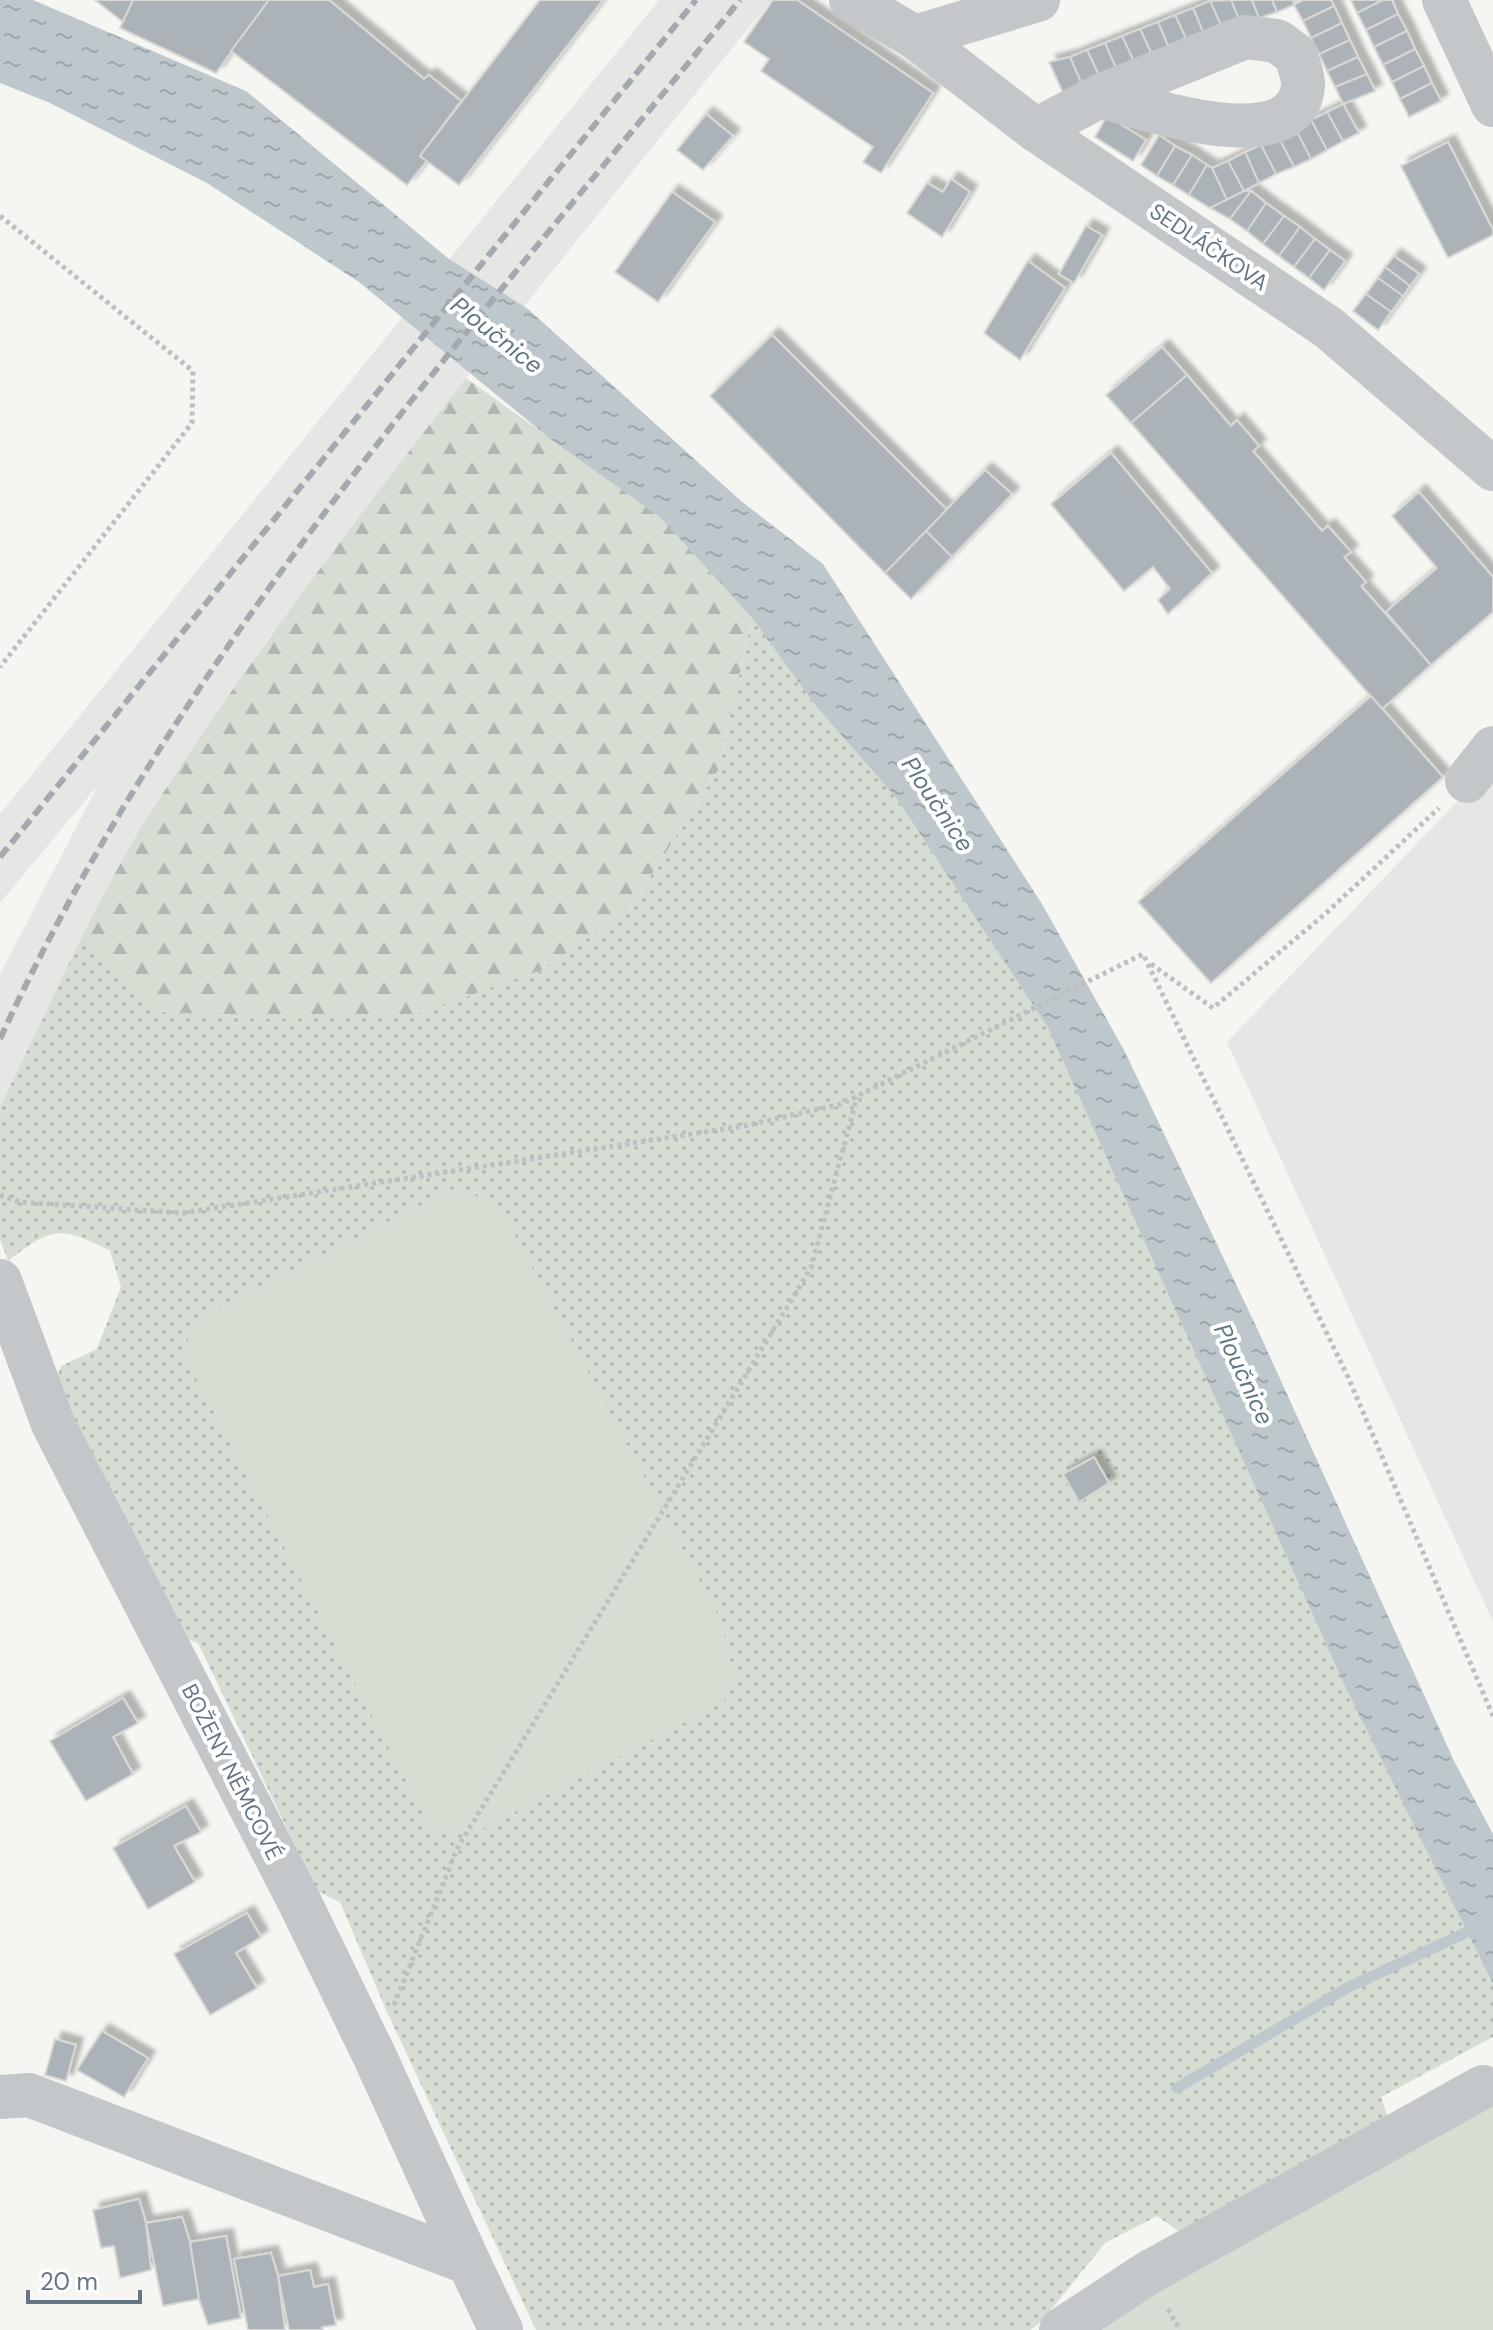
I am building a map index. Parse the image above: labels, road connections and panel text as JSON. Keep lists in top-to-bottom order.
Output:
{
  "streets": {
    "street": ["SEDLÁČKOVA", "BOŽENY NĚMCOVÉ"]
  },
  "water": ["Ploučnice"],
  "scale_bar": "20 m"
}
